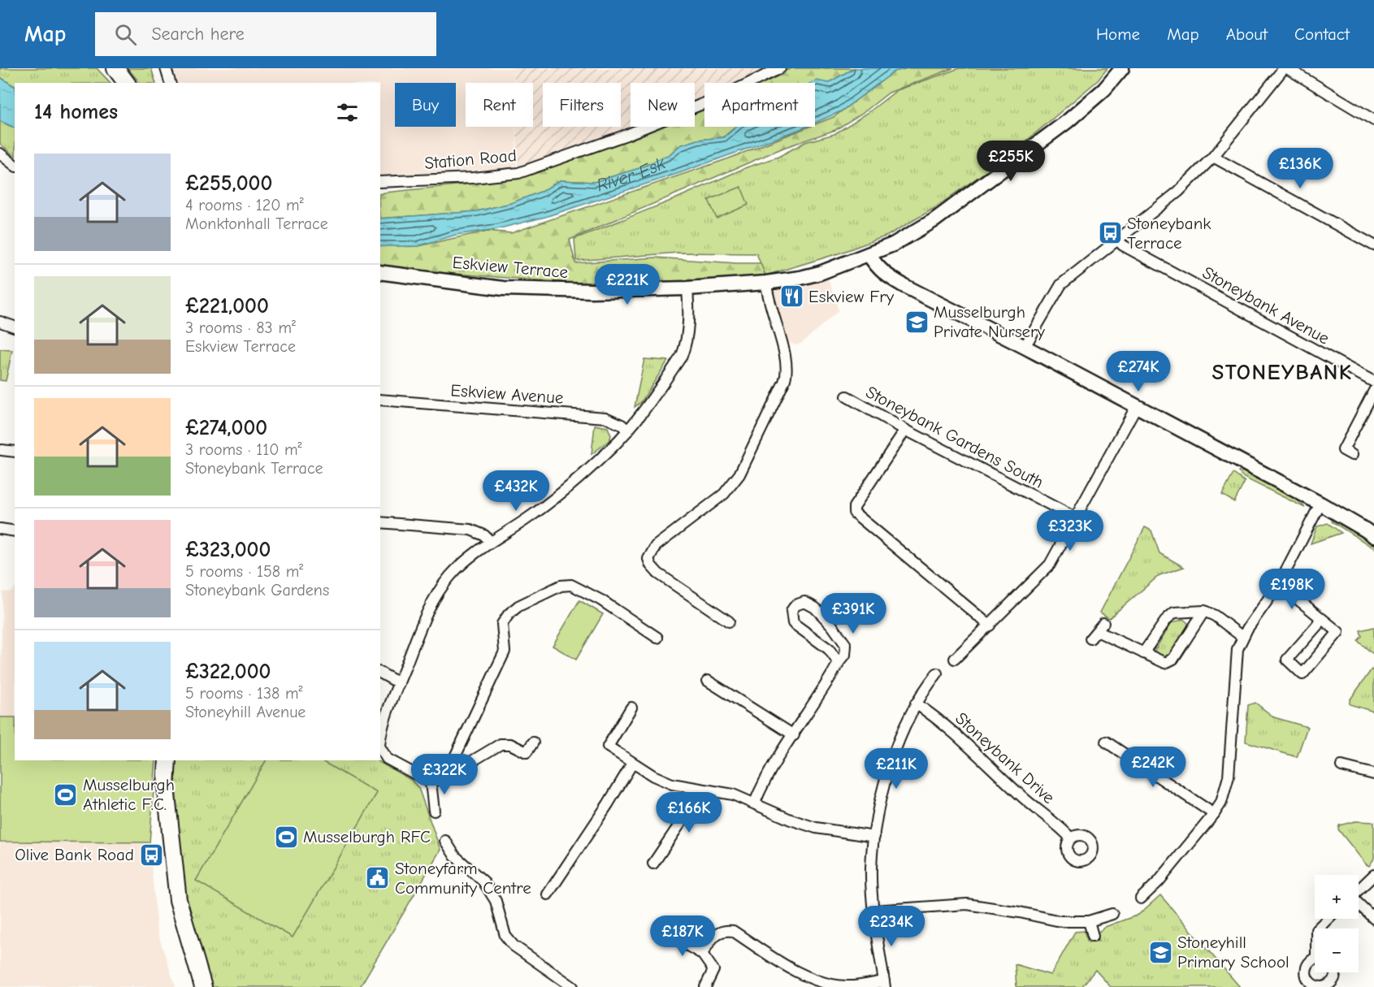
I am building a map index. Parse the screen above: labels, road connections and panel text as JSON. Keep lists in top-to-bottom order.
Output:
{
  "streets": {
    "main road": ["Eskview Terrace"],
    "street": [
      "Station Road",
      "Stoneybank Avenue",
      "Eskview Avenue",
      "Stoneybank Gardens South",
      "Stoneybank Drive"
    ]
  },
  "districts": ["STONEYBANK"],
  "water": ["River Esk"],
  "places": {
    "bus stop": ["Stoneybank Terrace", "Olive Bank Road"],
    "restaurant": ["Eskview Fry"],
    "school or university": ["Musselburgh Private Nursery", "Stoneyhill Primary School"],
    "sports": ["Musselburgh Athletic F.C.", "Musselburgh RFC"],
    "public building": ["Stoneyfarm Community Centre"]
  },
  "page": {
    "header": "Map",
    "search": "Search here",
    "nav": [
      "Home",
      "Map",
      "About",
      "Contact"
    ],
    "chip": [
      "Buy",
      "Rent",
      "Filters",
      "New",
      "Apartment"
    ],
    "heading": "14 homes",
    "price": [
      "£255K",
      "£136K",
      "£221K",
      "£274K",
      "£432K",
      "£323K",
      "£198K",
      "£391K",
      "£242K",
      "£211K",
      "£322K",
      "£166K",
      "£234K",
      "£187K"
    ],
    "list": [
      {
        "name": "£255,000",
        "note": "4 rooms · 120 m² · Monktonhall Terrace"
      },
      {
        "name": "£221,000",
        "note": "3 rooms · 83 m² · Eskview Terrace"
      },
      {
        "name": "£274,000",
        "note": "3 rooms · 110 m² · Stoneybank Terrace"
      },
      {
        "name": "£323,000",
        "note": "5 rooms · 158 m² · Stoneybank Gardens"
      },
      {
        "name": "£322,000",
        "note": "5 rooms · 138 m² · Stoneyhill Avenue"
      }
    ],
    "map_buttons": ["+", "−"]
  }
}
